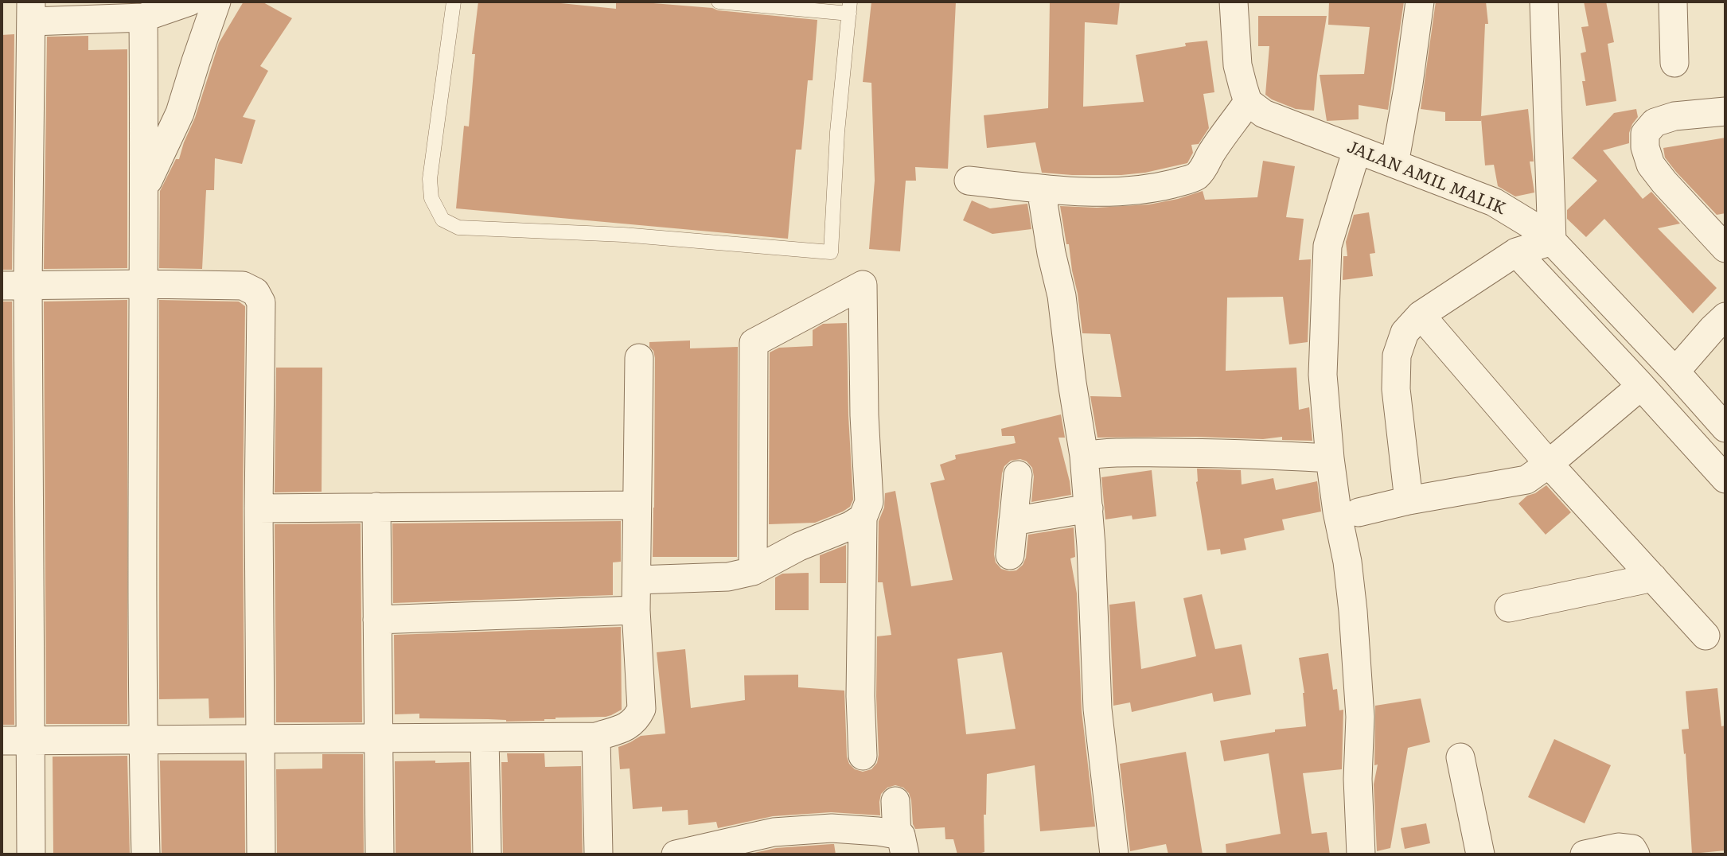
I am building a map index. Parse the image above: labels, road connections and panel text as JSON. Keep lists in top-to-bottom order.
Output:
{
  "streets": {
    "street": ["JALAN AMIL MALIK"]
  }
}
